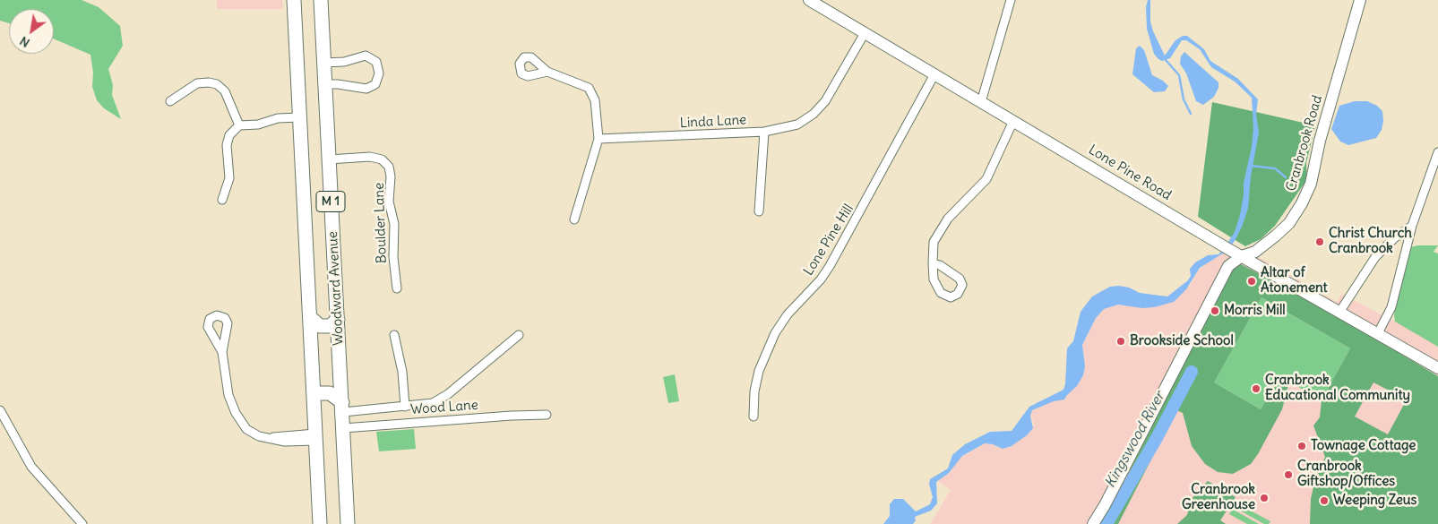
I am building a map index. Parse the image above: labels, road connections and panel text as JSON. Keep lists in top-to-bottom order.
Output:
{
  "streets": {
    "main road": ["M 1", "Woodward Avenue"],
    "street": [
      "Linda Lane",
      "Cranbrook Road",
      "Lone Pine Road",
      "Boulder Lane",
      "Lone Pine Hill",
      "Wood Lane"
    ]
  },
  "crossings": [
    ["Linda Lane", "Lone Pine Road"],
    ["Cranbrook Road", "Lone Pine Road"],
    ["Lone Pine Road", "Lone Pine Hill"],
    ["Boulder Lane", "Woodward Avenue"],
    ["Woodward Avenue", "Wood Lane"]
  ],
  "water": ["Kingswood River"],
  "places": [
    "Christ Church Cranbrook",
    "Altar of Atonement",
    "Morris Mill",
    "Brookside School",
    "Cranbrook Educational Community",
    "Townage Cottage",
    "Cranbrook Giftshop/Offices",
    "Cranbrook Greenhouse",
    "Weeping Zeus"
  ],
  "north": "bottom left"
}
